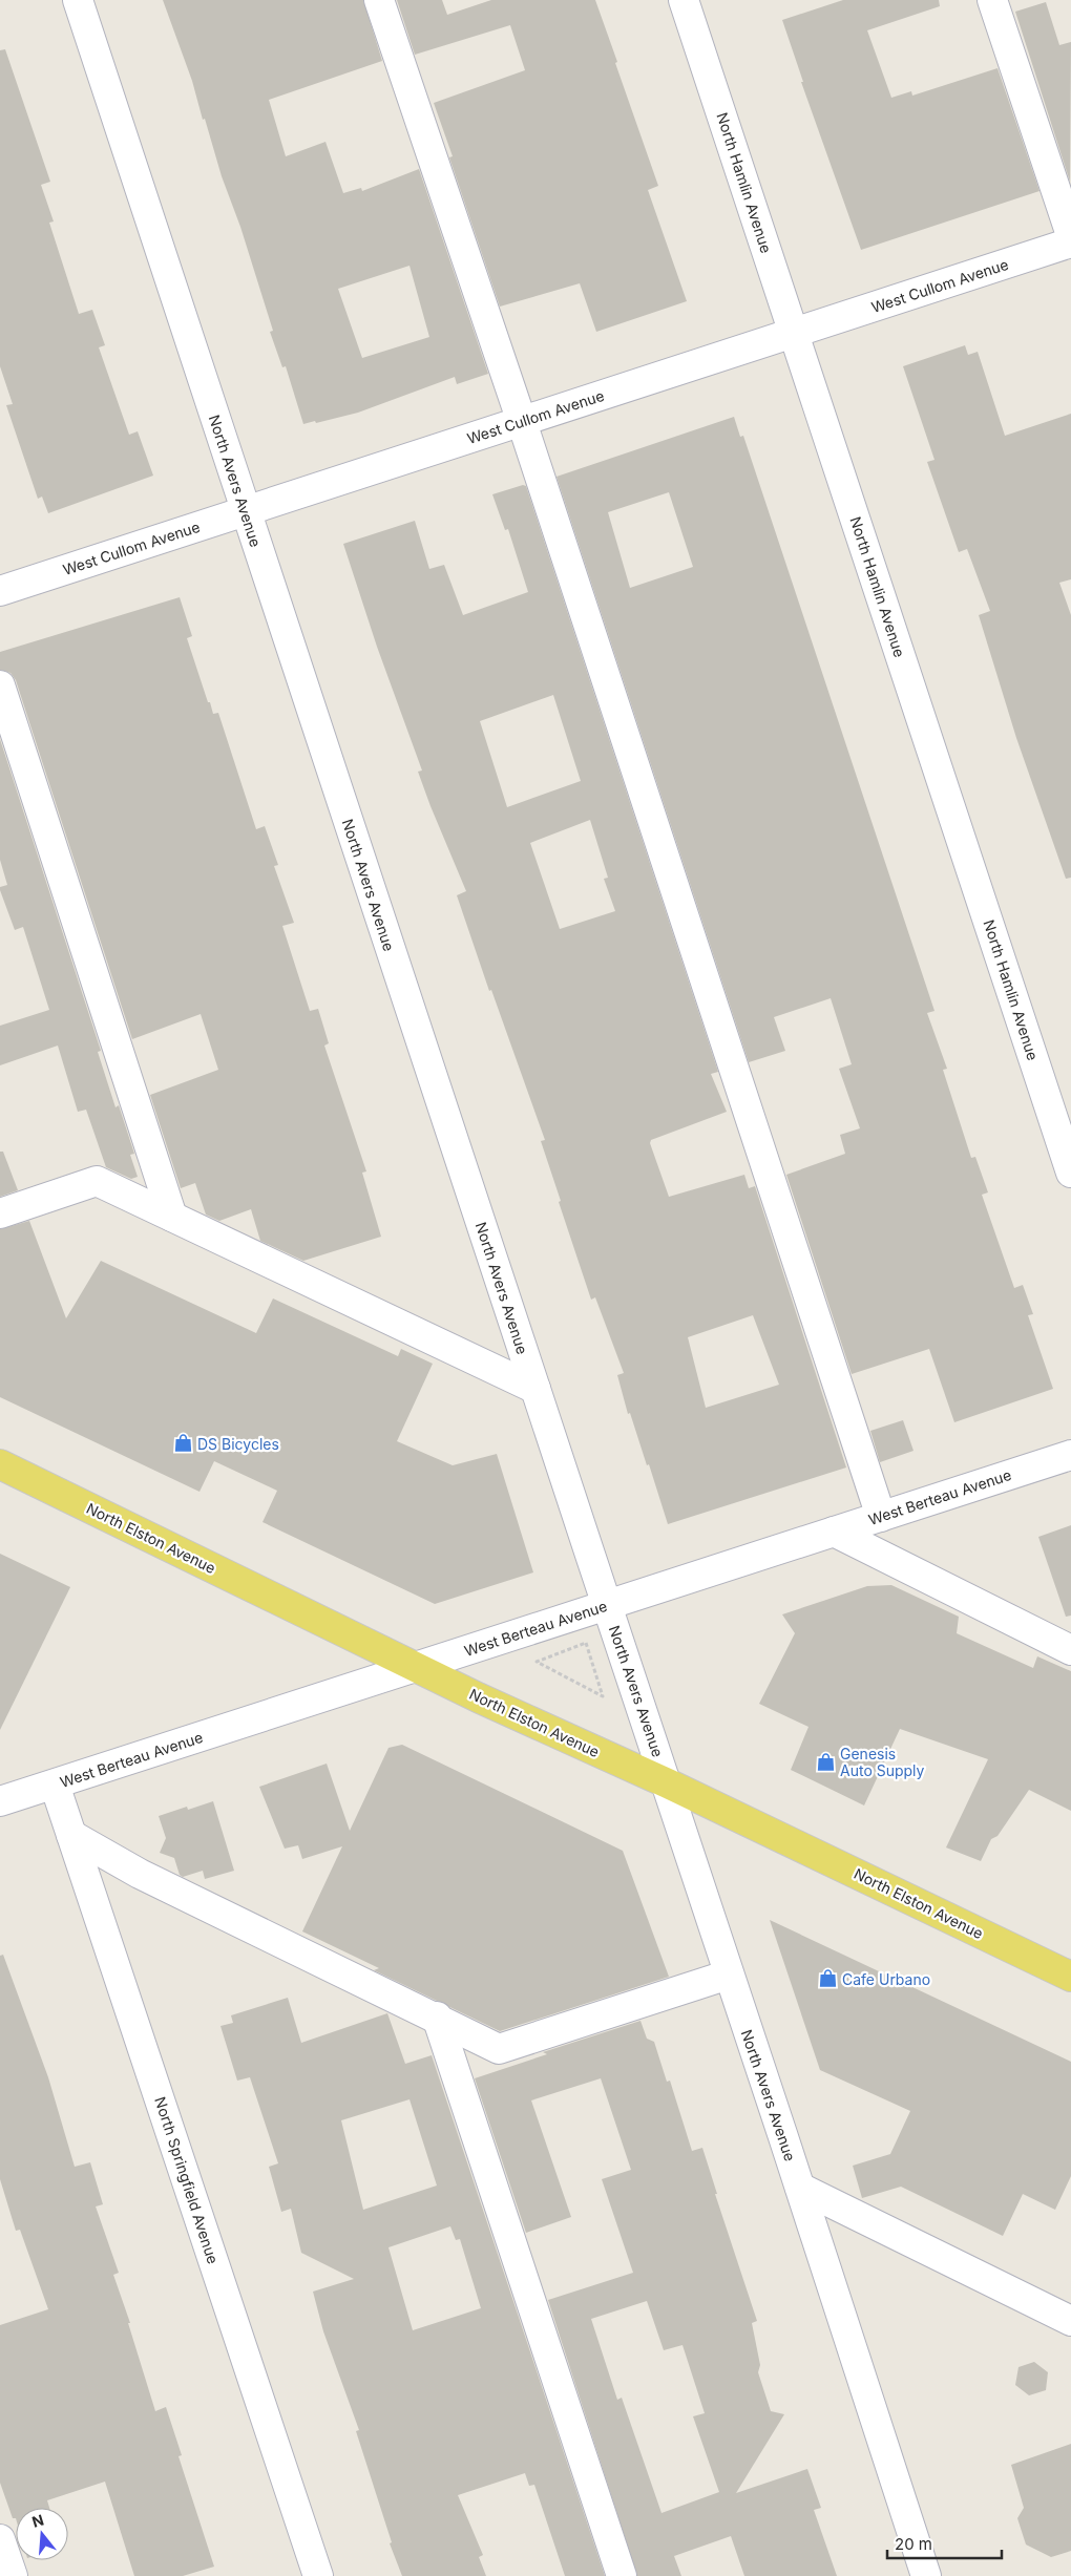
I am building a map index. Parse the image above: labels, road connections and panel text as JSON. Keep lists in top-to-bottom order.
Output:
{
  "streets": {
    "main road": ["North Elston Avenue"],
    "street": [
      "North Hamlin Avenue",
      "West Cullom Avenue",
      "North Avers Avenue",
      "West Berteau Avenue",
      "North Springfield Avenue"
    ]
  },
  "crossings": [
    ["North Hamlin Avenue", "West Cullom Avenue"],
    ["West Cullom Avenue", "North Avers Avenue"],
    ["North Avers Avenue", "West Berteau Avenue"],
    ["North Avers Avenue", "North Elston Avenue"],
    ["West Berteau Avenue", "North Elston Avenue"],
    ["West Berteau Avenue", "North Springfield Avenue"]
  ],
  "places": {
    "shop": ["DS Bicycles", "Genesis Auto Supply", "Cafe Urbano"]
  },
  "scale_bar": "20 m",
  "north": "top"
}
